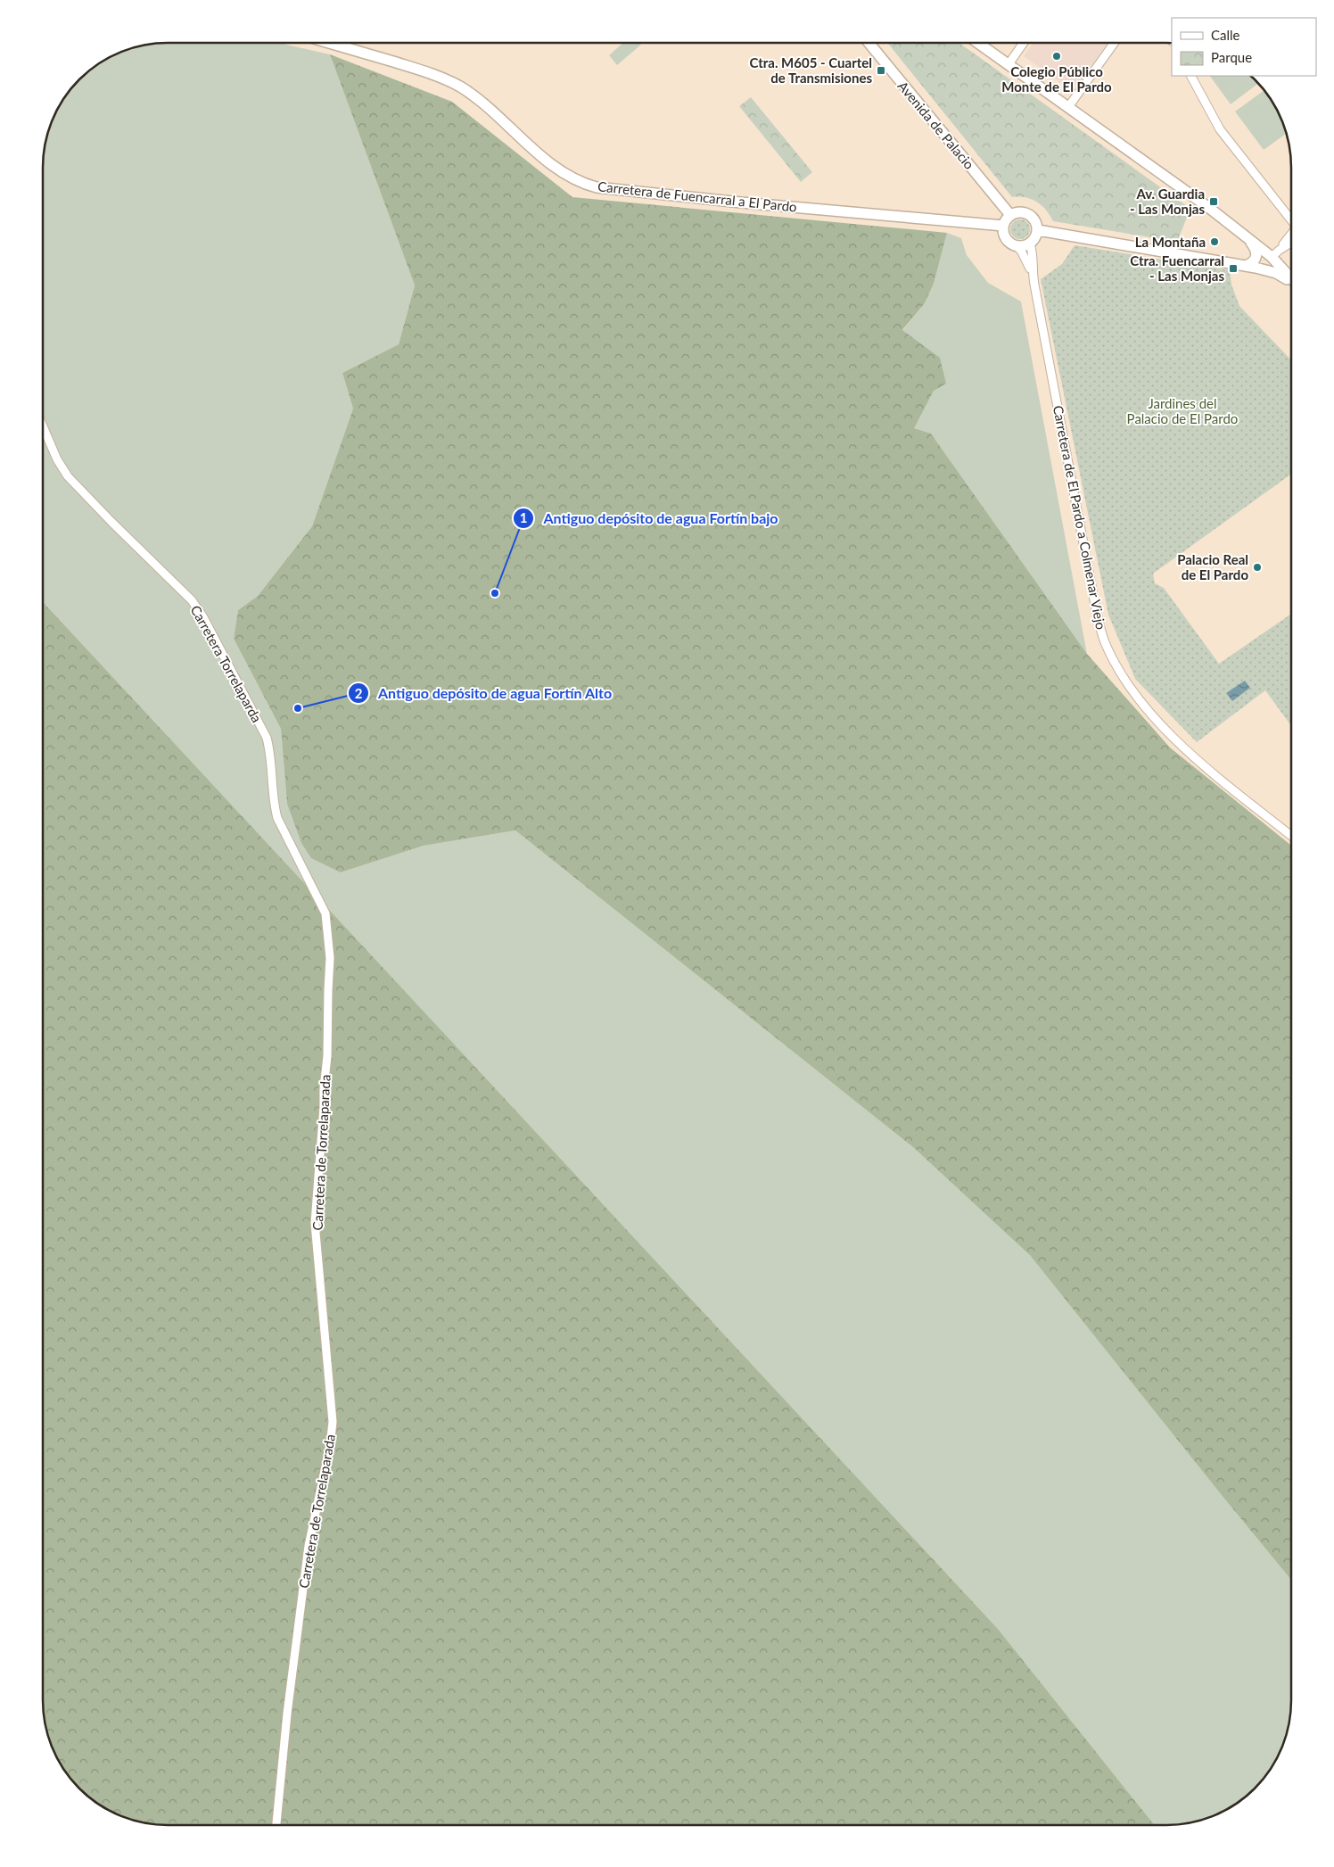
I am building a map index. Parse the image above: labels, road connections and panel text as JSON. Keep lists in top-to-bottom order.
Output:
{
  "streets": {
    "street": [
      "Avenida de Palacio",
      "Carretera de Fuencarral a El Pardo",
      "Carretera de El Pardo a Colmenar Viejo",
      "Carretera Torrelaparda",
      "Carretera de Torrelaparada"
    ]
  },
  "crossings": [
    ["Avenida de Palacio", "Carretera de Fuencarral a El Pardo"],
    ["Carretera Torrelaparda", "Carretera de Torrelaparada"]
  ],
  "parks": ["Jardines del Palacio de El Pardo"],
  "places": {
    "other": [
      "Colegio Público Monte de El Pardo",
      "La Montaña",
      "Palacio Real de El Pardo",
      "Antiguo depósito de agua Fortín bajo",
      "Antiguo depósito de agua Fortín Alto"
    ],
    "transit": ["Ctra. M605 - Cuartel de Transmisiones", "Av. Guardia - Las Monjas", "Ctra. Fuencarral - Las Monjas"]
  },
  "legend": ["Calle", "Parque"]
}
